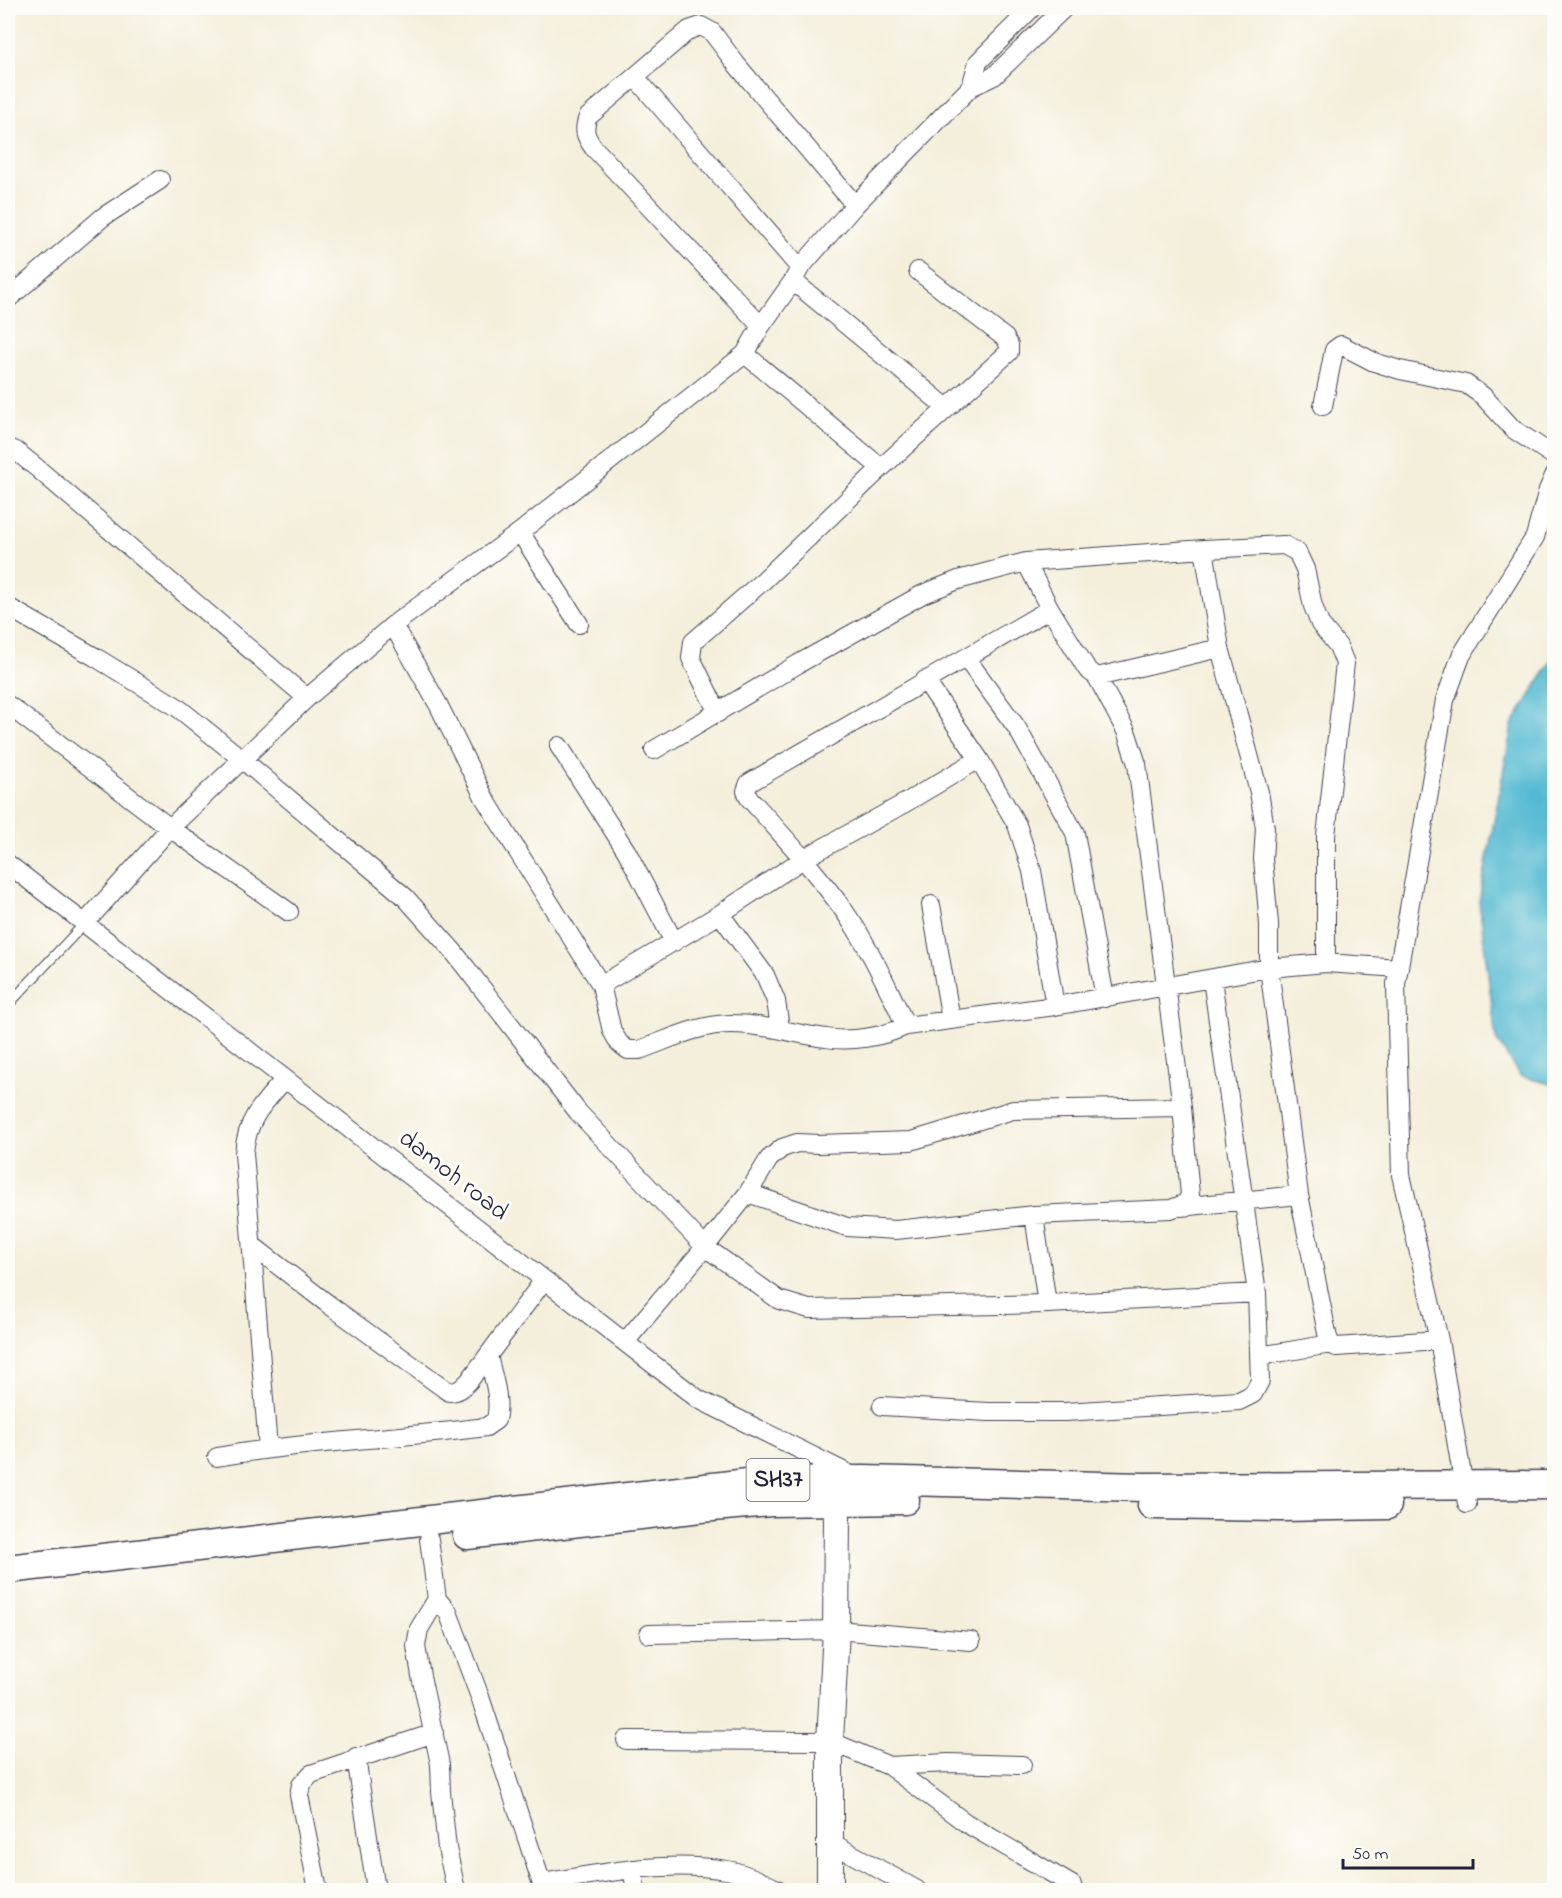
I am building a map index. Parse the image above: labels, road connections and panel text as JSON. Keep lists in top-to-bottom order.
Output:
{
  "streets": {
    "main road": ["SH37"],
    "street": ["damoh road"]
  },
  "crossings": [
    ["damoh road", "SH37"]
  ],
  "scale_bar": "50 m"
}
